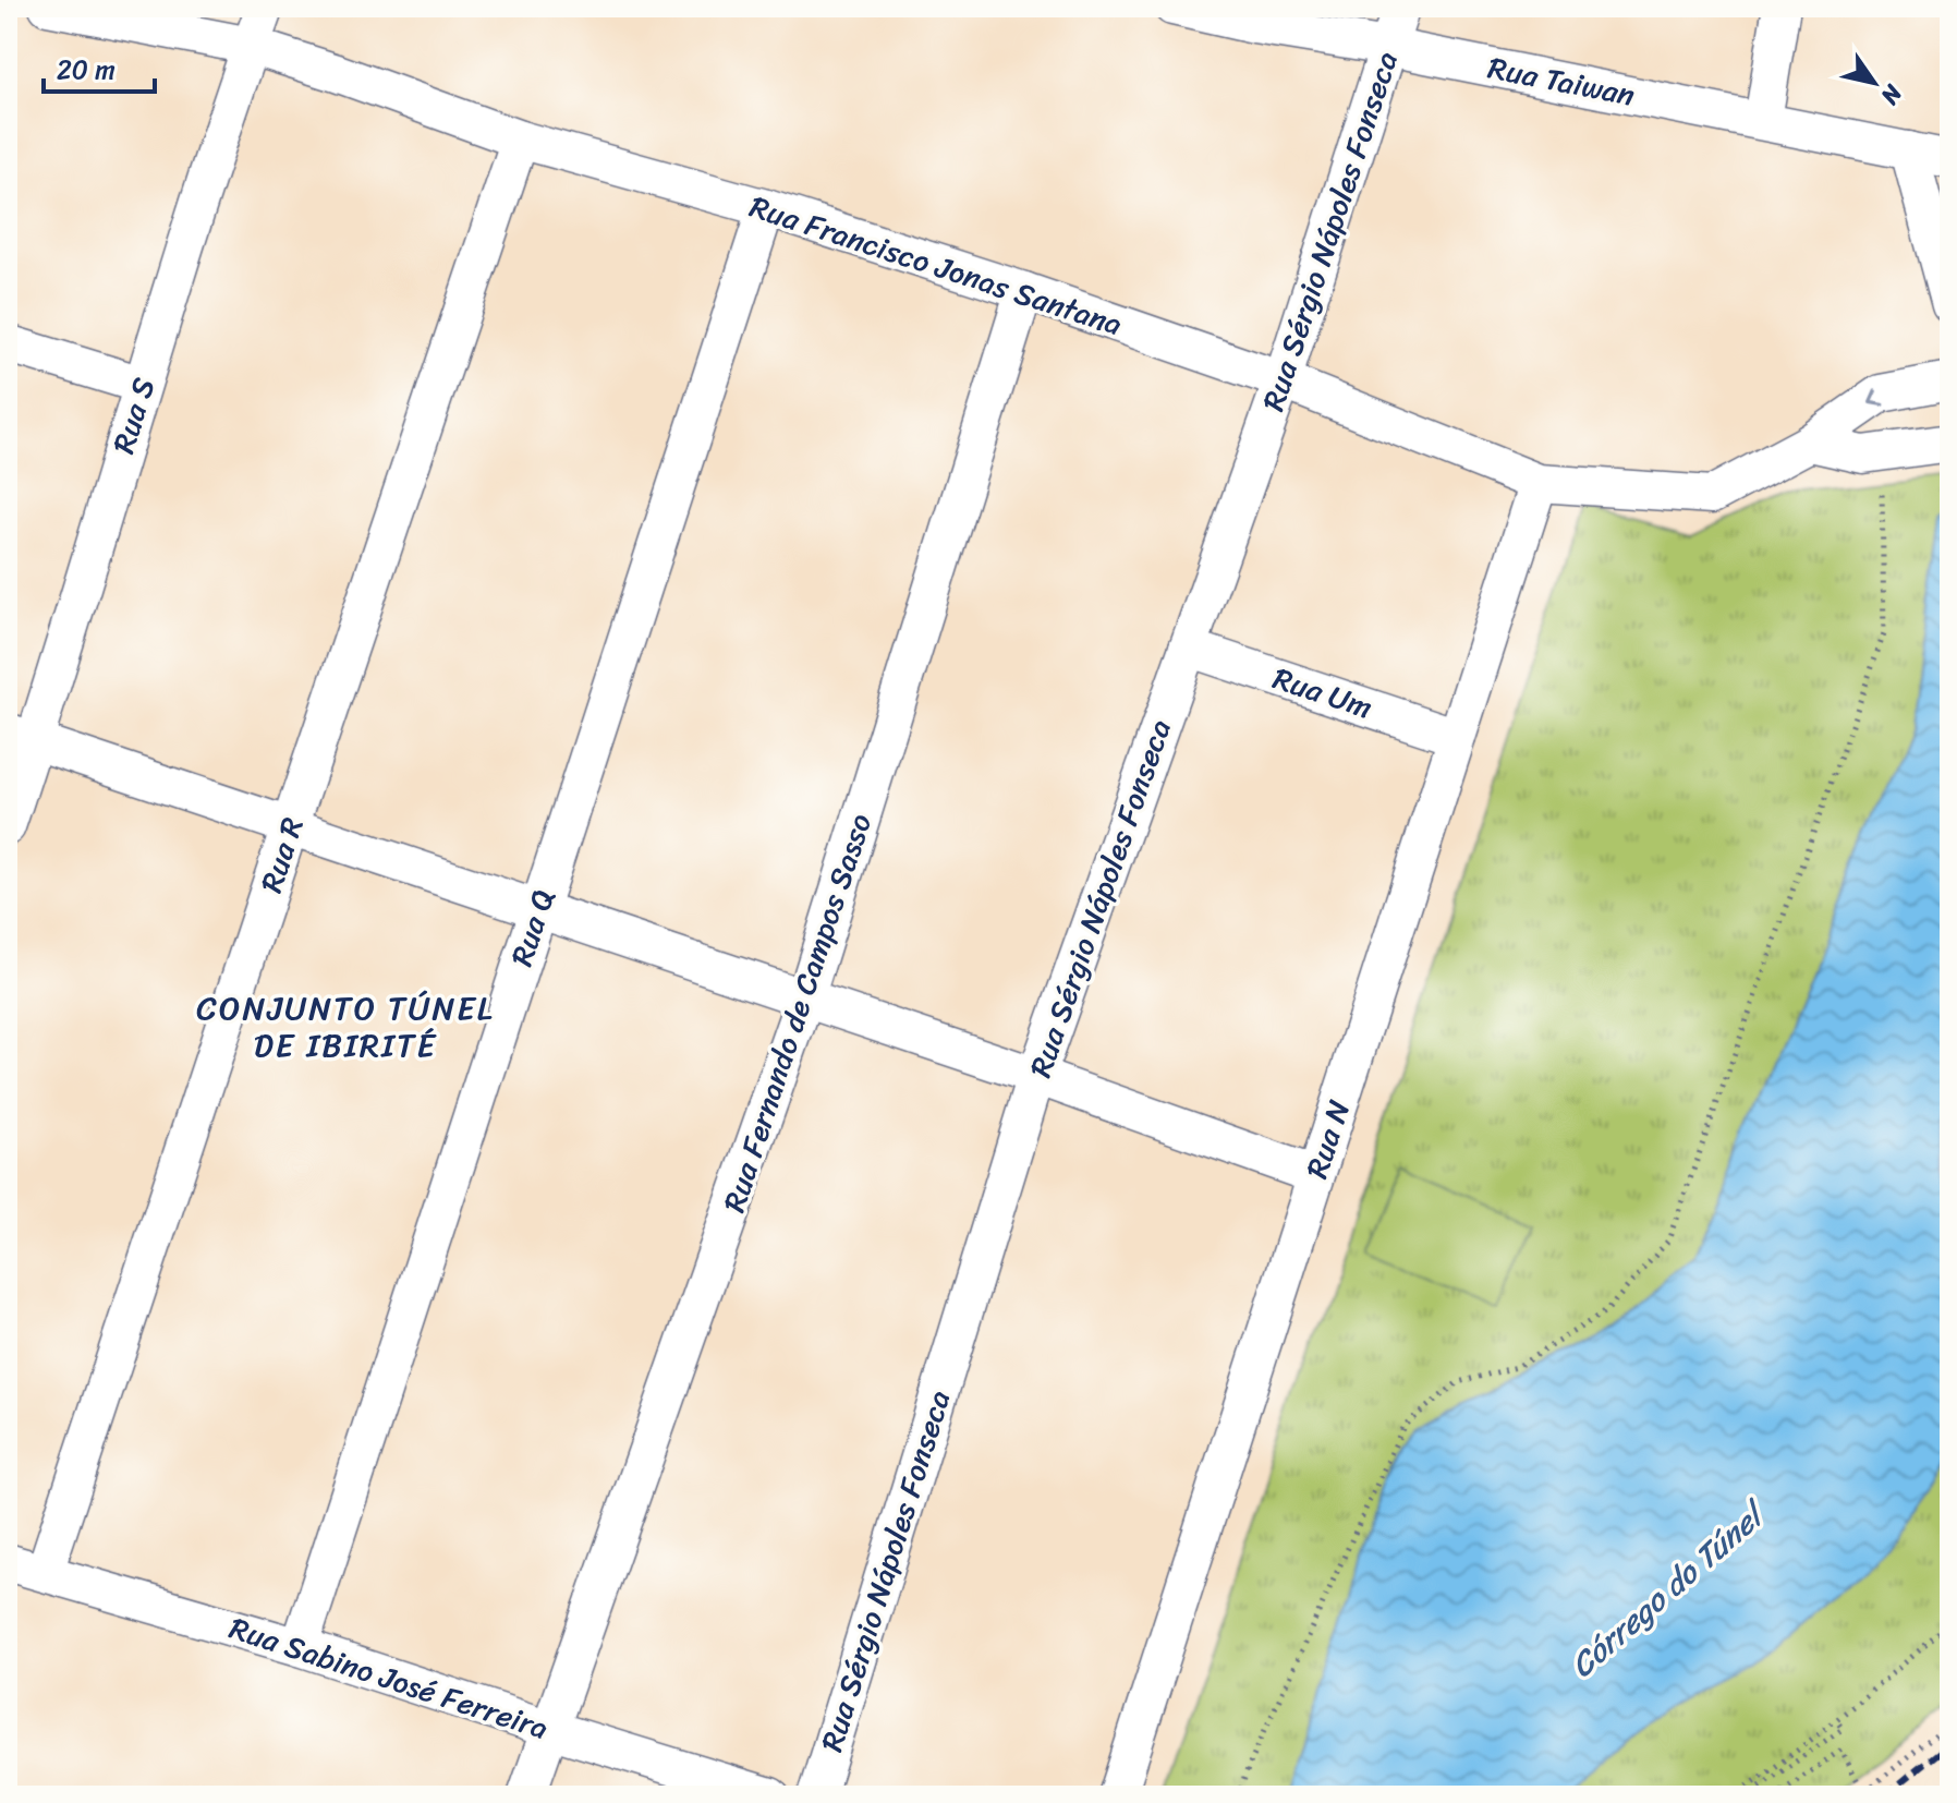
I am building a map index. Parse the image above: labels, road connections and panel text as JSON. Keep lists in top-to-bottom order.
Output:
{
  "streets": {
    "street": [
      "Rua Taiwan",
      "Rua Sérgio Nápoles Fonseca",
      "Rua Francisco Jonas Santana",
      "Rua S",
      "Rua Um",
      "Rua R",
      "Rua Q",
      "Rua Fernando de Campos Sasso",
      "Rua N",
      "Rua Sabino José Ferreira"
    ]
  },
  "crossings": [
    ["Rua Taiwan", "Rua Sérgio Nápoles Fonseca"],
    ["Rua Sérgio Nápoles Fonseca", "Rua Francisco Jonas Santana"],
    ["Rua Sérgio Nápoles Fonseca", "Rua Um"],
    ["Rua Francisco Jonas Santana", "Rua S"],
    ["Rua Francisco Jonas Santana", "Rua R"],
    ["Rua Francisco Jonas Santana", "Rua Q"],
    ["Rua Francisco Jonas Santana", "Rua Fernando de Campos Sasso"],
    ["Rua Francisco Jonas Santana", "Rua N"],
    ["Rua Um", "Rua N"],
    ["Rua R", "Rua Sabino José Ferreira"],
    ["Rua Q", "Rua Sabino José Ferreira"],
    ["Rua Fernando de Campos Sasso", "Rua Sabino José Ferreira"]
  ],
  "districts": ["CONJUNTO TÚNEL DE IBIRITÉ"],
  "water": ["Córrego do Túnel"],
  "scale_bar": "20 m",
  "north": "bottom right"
}
